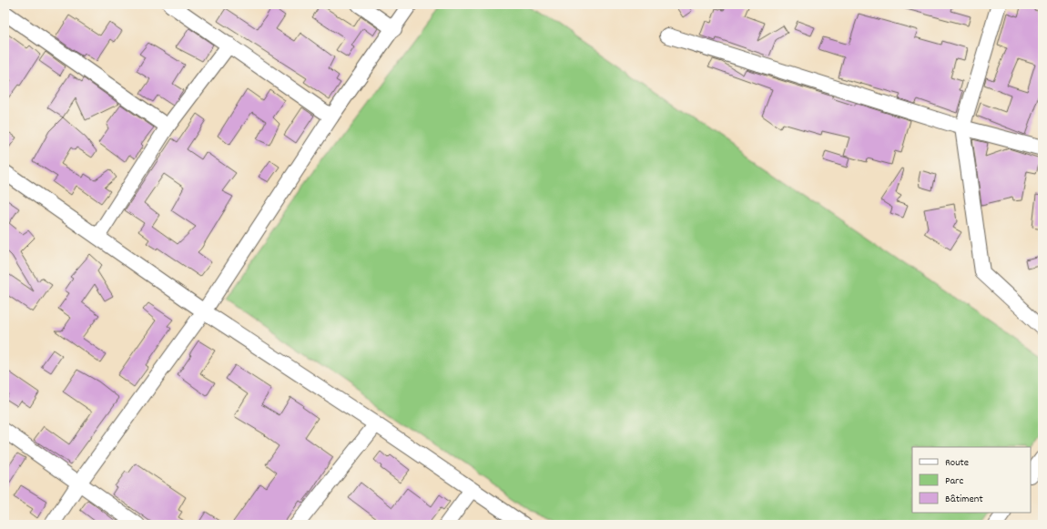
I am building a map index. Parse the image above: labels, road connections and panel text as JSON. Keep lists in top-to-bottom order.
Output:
{
  "legend": ["Route", "Parc", "Bâtiment"]
}
